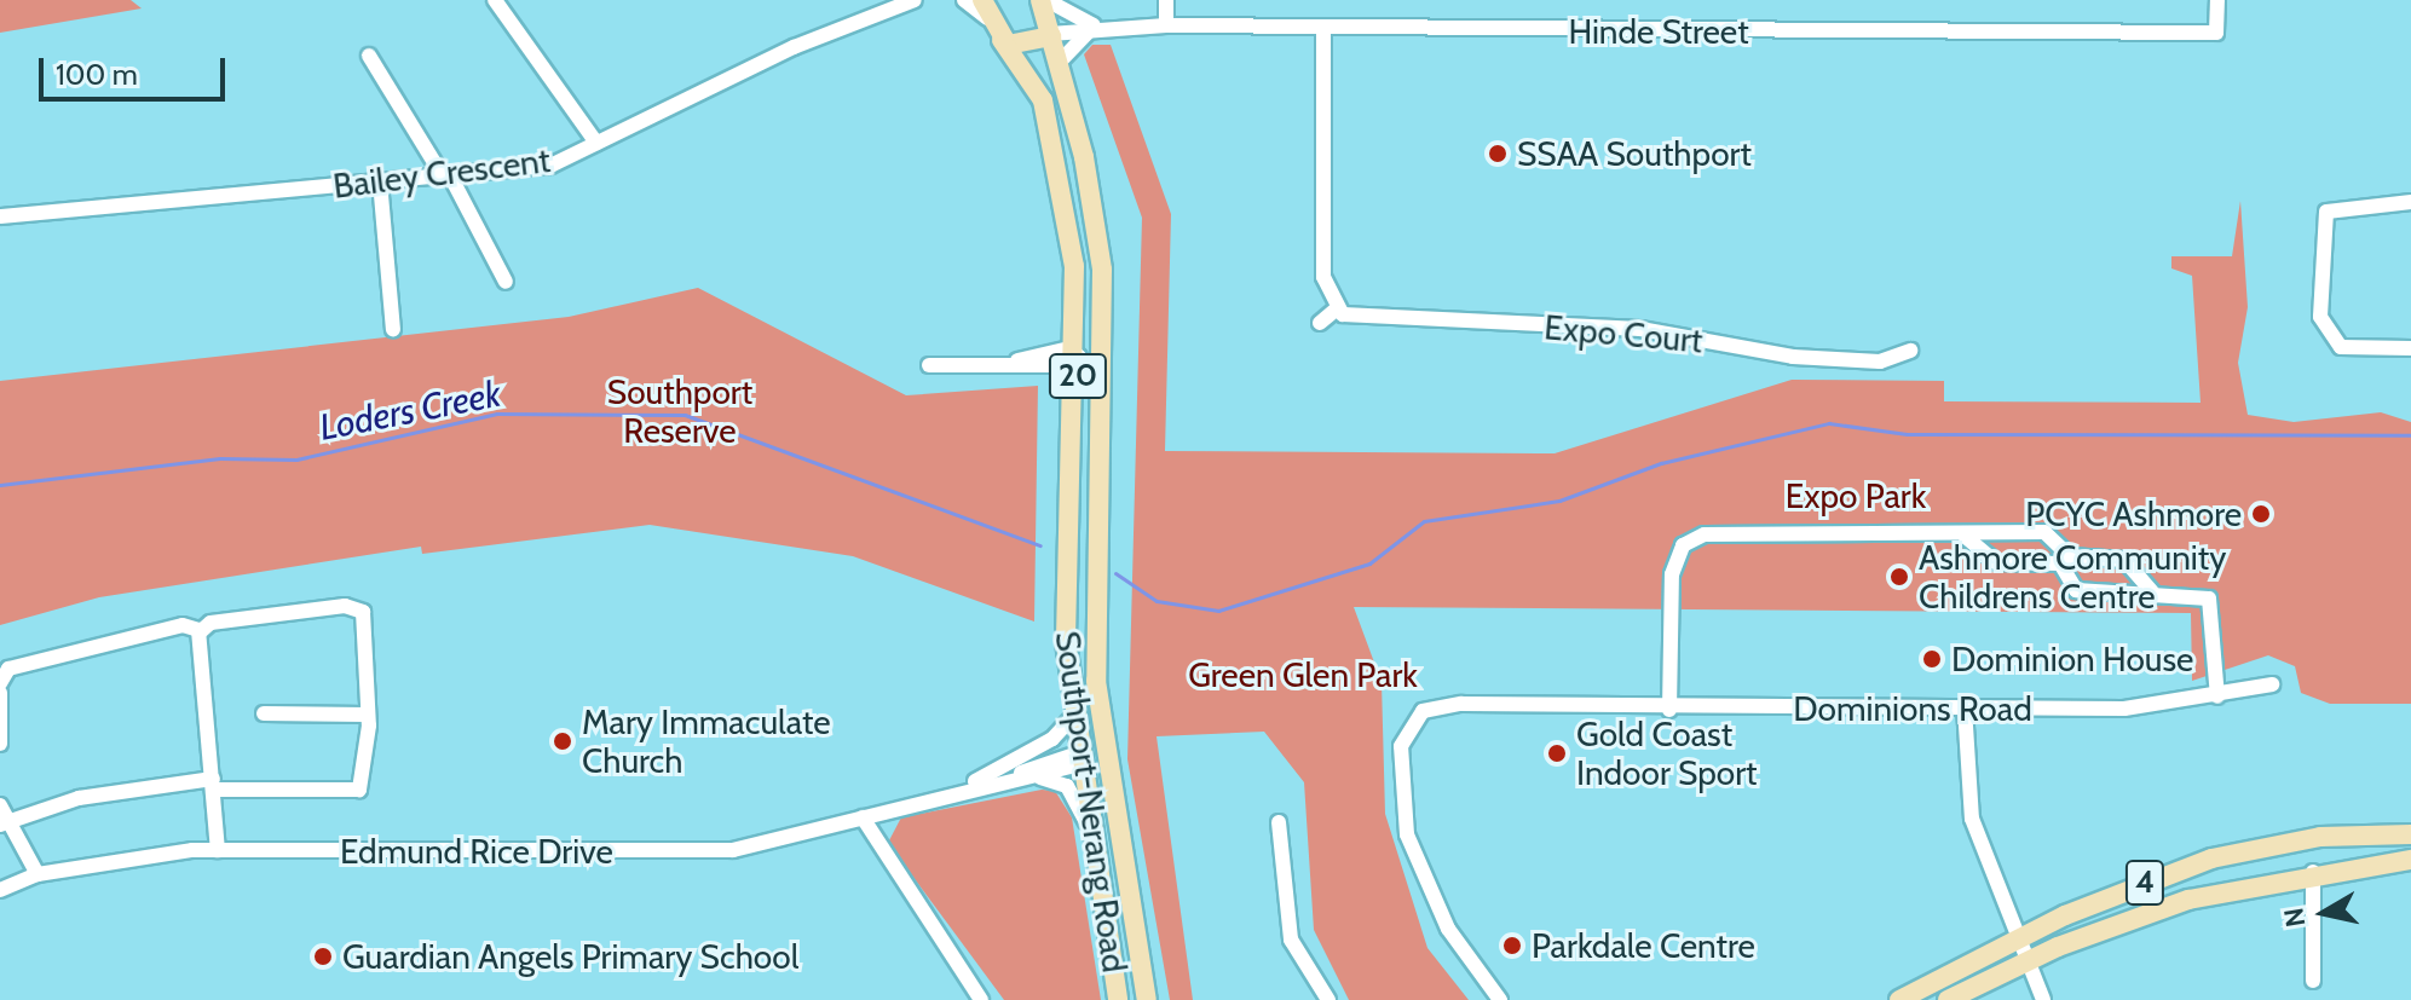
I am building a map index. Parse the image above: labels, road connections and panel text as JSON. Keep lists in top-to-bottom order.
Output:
{
  "streets": {
    "main road": ["20", "Southport-Nerang Road", "4"],
    "street": [
      "Hinde Street",
      "Bailey Crescent",
      "Expo Court",
      "Dominions Road",
      "Edmund Rice Drive"
    ]
  },
  "crossings": [
    ["Hinde Street", "20"],
    ["Hinde Street", "Southport-Nerang Road"],
    ["20", "Southport-Nerang Road"],
    ["Southport-Nerang Road", "Edmund Rice Drive"]
  ],
  "water": ["Loders Creek"],
  "parks": ["Southport Reserve", "Expo Park", "Green Glen Park"],
  "places": [
    "SSAA Southport",
    "PCYC Ashmore",
    "Ashmore Community Childrens Centre",
    "Dominion House",
    "Mary Immaculate Church",
    "Gold Coast Indoor Sport",
    "Parkdale Centre",
    "Guardian Angels Primary School"
  ],
  "scale_bar": "100 m",
  "north": "left"
}
